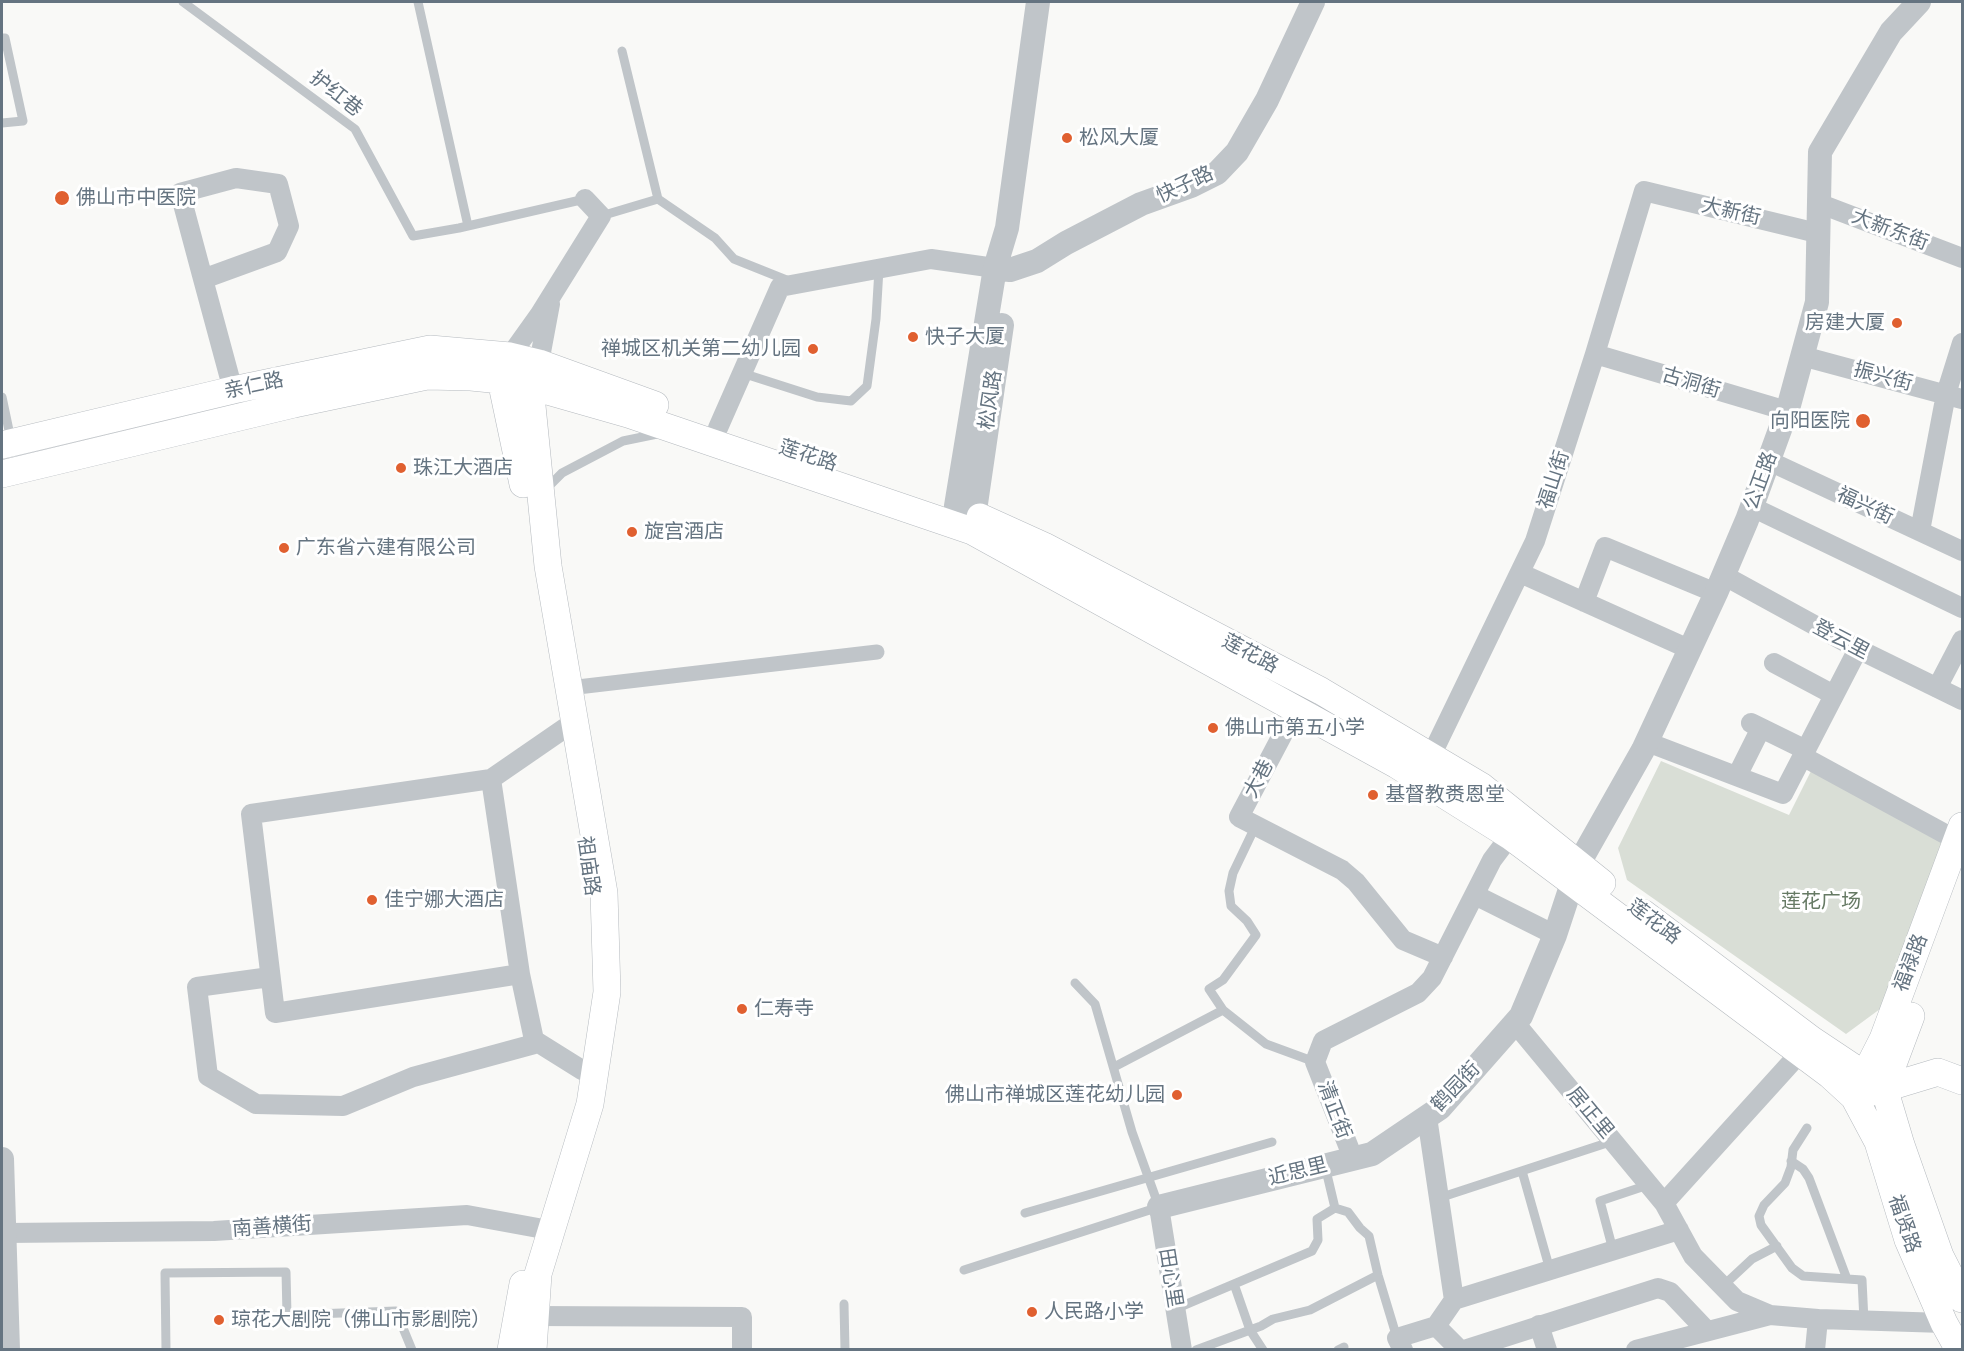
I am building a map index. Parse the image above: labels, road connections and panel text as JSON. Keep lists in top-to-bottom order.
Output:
{
  "streets": {
    "main road": [
      "亲仁路",
      "莲花路",
      "祖庙路",
      "福禄路",
      "福贤路"
    ],
    "street": [
      "快子路",
      "大新街",
      "大新东街",
      "振兴街",
      "古洞街",
      "松风路",
      "福山街",
      "公正路",
      "福兴街",
      "登云里",
      "大巷",
      "鹤园街",
      "清正街",
      "居正里",
      "近思里",
      "南善横街",
      "田心里"
    ],
    "lane": ["护红巷"]
  },
  "crossings": [
    ["快子路", "松风路"],
    ["大新街", "福山街"],
    ["大新街", "公正路"],
    ["大新东街", "公正路"],
    ["振兴街", "公正路"],
    ["古洞街", "福山街"],
    ["古洞街", "公正路"],
    ["亲仁路", "祖庙路"],
    ["松风路", "莲花路"],
    ["莲花路", "福山街"],
    ["莲花路", "公正路"],
    ["莲花路", "大巷"],
    ["莲花路", "祖庙路"],
    ["莲花路", "福禄路"],
    ["莲花路", "鹤园街"],
    ["莲花路", "福贤路"],
    ["公正路", "福兴街"],
    ["公正路", "登云里"],
    ["公正路", "鹤园街"],
    ["祖庙路", "南善横街"],
    ["福禄路", "福贤路"],
    ["鹤园街", "居正里"],
    ["鹤园街", "近思里"],
    ["清正街", "近思里"],
    ["近思里", "田心里"]
  ],
  "parks": ["莲花广场"],
  "places": [
    "松风大厦",
    "佛山市中医院",
    "房建大厦",
    "快子大厦",
    "禅城区机关第二幼儿园",
    "向阳医院",
    "珠江大酒店",
    "旋宫酒店",
    "广东省六建有限公司",
    "佛山市第五小学",
    "基督教赉恩堂",
    "佳宁娜大酒店",
    "仁寿寺",
    "佛山市禅城区莲花幼儿园",
    "人民路小学",
    "琼花大剧院（佛山市影剧院）"
  ]
}
